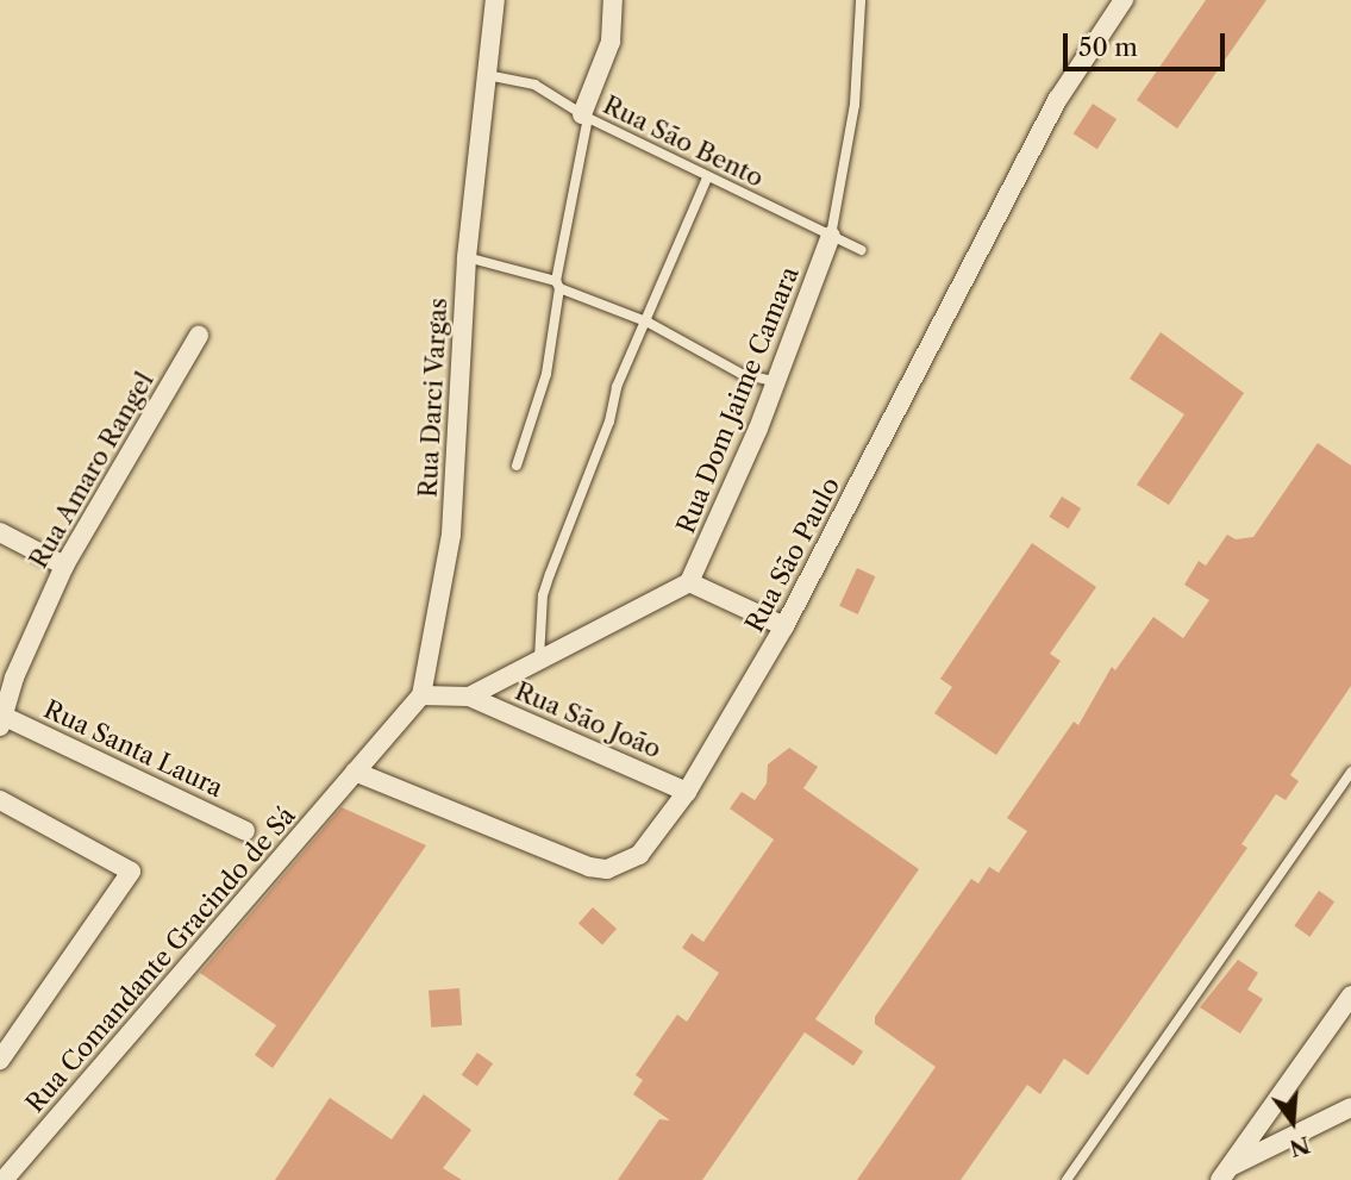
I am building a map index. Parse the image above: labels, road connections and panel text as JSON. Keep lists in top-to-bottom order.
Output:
{
  "streets": {
    "street": [
      "Rua Darci Vargas",
      "Rua Dom Jaime Camara",
      "Rua Amaro Rangel",
      "Rua São Paulo",
      "Rua São João",
      "Rua Santa Laura",
      "Rua Comandante Gracindo de Sá"
    ],
    "lane": ["Rua São Bento"]
  },
  "crossings": [
    ["Rua São Bento", "Rua Darci Vargas"],
    ["Rua São Bento", "Rua Dom Jaime Camara"],
    ["Rua Amaro Rangel", "Rua Santa Laura"],
    ["Rua São Paulo", "Rua São João"],
    ["Rua São Paulo", "Rua Comandante Gracindo de Sá"]
  ],
  "scale_bar": "50 m",
  "north": "bottom"
}
